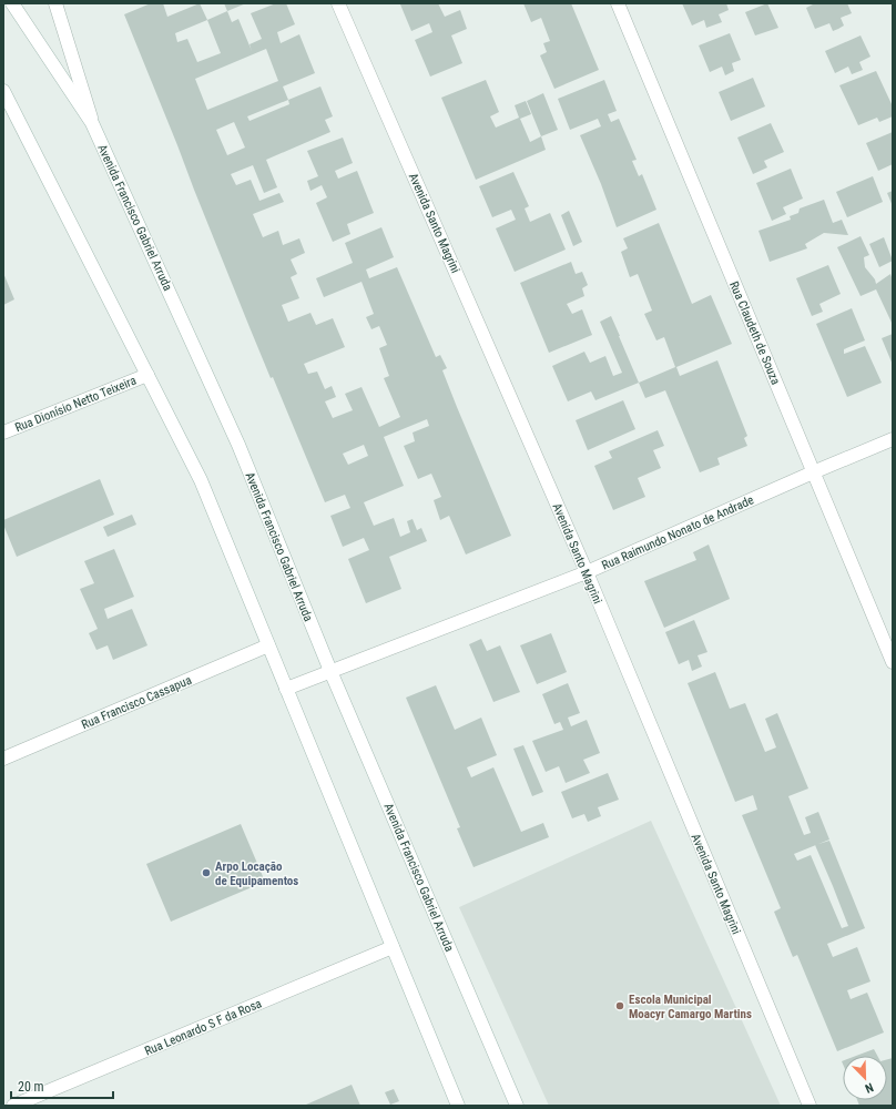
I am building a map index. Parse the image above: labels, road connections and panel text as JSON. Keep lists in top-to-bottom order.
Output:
{
  "streets": {
    "street": [
      "Avenida Francisco Gabriel Arruda",
      "Avenida Santo Magrini",
      "Rua Claudeth de Souza",
      "Rua Dionísio Netto Teixeira",
      "Rua Raimundo Nonato de Andrade",
      "Rua Francisco Cassapua",
      "Rua Leonardo S F da Rosa"
    ]
  },
  "crossings": [
    ["Avenida Francisco Gabriel Arruda", "Rua Raimundo Nonato de Andrade"],
    ["Avenida Santo Magrini", "Rua Raimundo Nonato de Andrade"],
    ["Rua Claudeth de Souza", "Rua Raimundo Nonato de Andrade"]
  ],
  "places": ["Arpo Locação de Equipamentos", "Escola Municipal Moacyr Camargo Martins"],
  "scale_bar": "20 m",
  "north": "bottom right"
}
